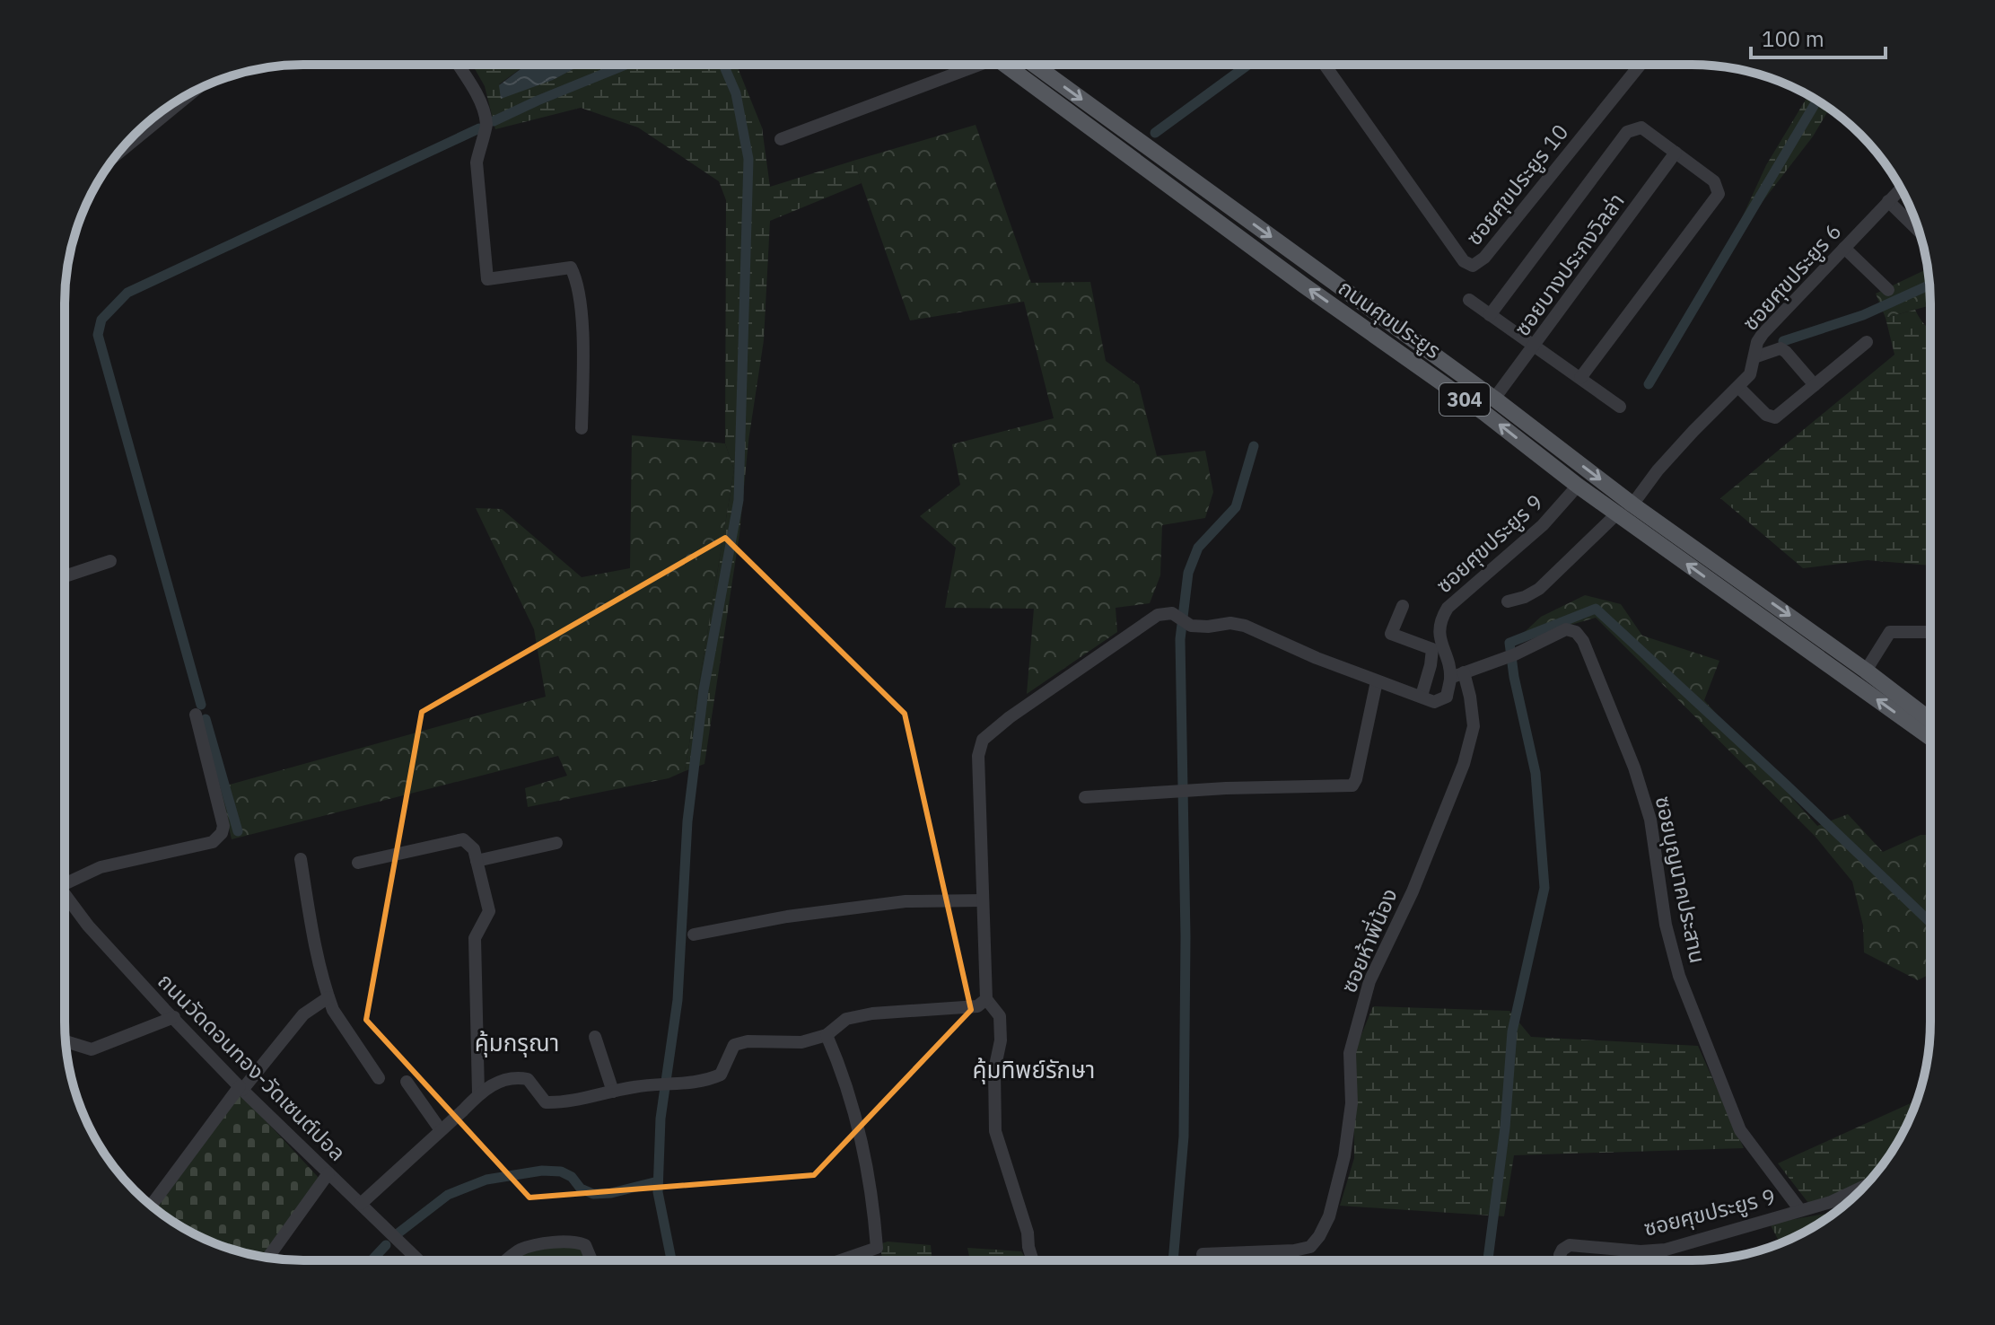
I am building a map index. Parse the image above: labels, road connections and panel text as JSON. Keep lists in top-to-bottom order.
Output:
{
  "streets": {
    "main road": ["ถนนศุขประยูร", "304"],
    "street": [
      "ซอยศุขประยูร 10",
      "ซอยบางประกงวิลล่า",
      "ซอยศุขประยูร 6",
      "ซอยศุขประยูร 9",
      "ซอยบุญนาคประสาน",
      "ซอยห้าพี่น้อง",
      "ถนนวัดดอนทอง-วัดเซนต์ปอล"
    ]
  },
  "crossings": [
    ["ซอยบางประกงวิลล่า", "ถนนศุขประยูร"],
    ["ซอยศุขประยูร 6", "ถนนศุขประยูร"],
    ["ถนนศุขประยูร", "ซอยศุขประยูร 9"],
    ["ซอยศุขประยูร 9", "ซอยบุญนาคประสาน"],
    ["ซอยบุญนาคประสาน", "ซอยห้าพี่น้อง"]
  ],
  "districts": ["คุ้มกรุณา", "คุ้มทิพย์รักษา"],
  "scale_bar": "100 m"
}
